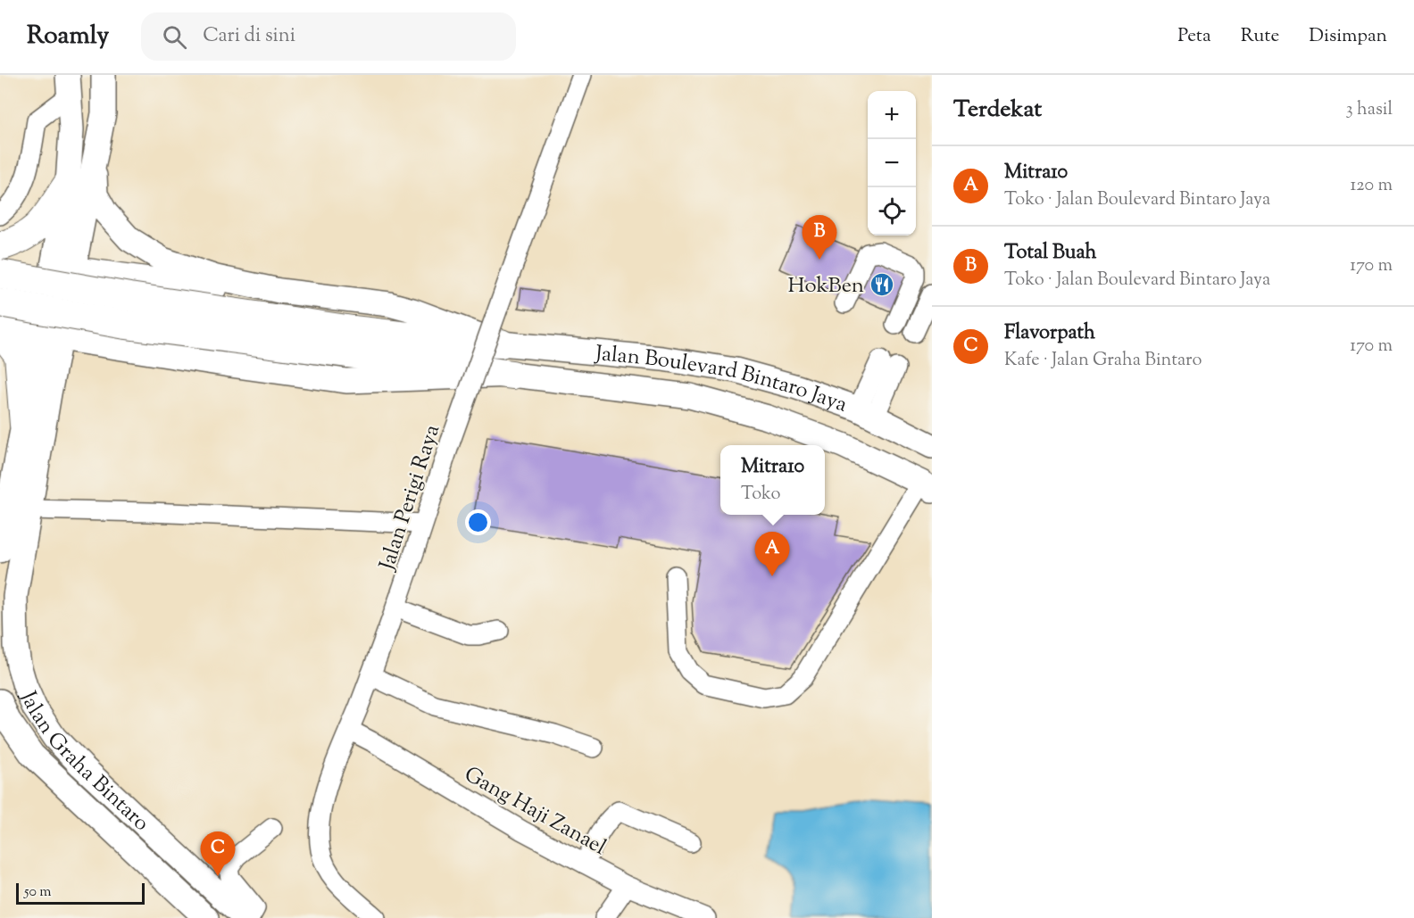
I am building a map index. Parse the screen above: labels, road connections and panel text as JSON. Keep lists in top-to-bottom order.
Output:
{
  "streets": {
    "main road": ["Jalan Boulevard Bintaro Jaya", "Jalan Graha Bintaro"],
    "street": ["Jalan Perigi Raya", "Gang Haji Zanael"]
  },
  "crossings": [
    ["Jalan Boulevard Bintaro Jaya", "Jalan Graha Bintaro"],
    ["Jalan Perigi Raya", "Gang Haji Zanael"]
  ],
  "places": {
    "restaurant": ["HokBen"]
  },
  "scale_bar": "50 m",
  "page": {
    "header": "Roamly",
    "search": "Cari di sini",
    "nav": ["Peta", "Rute", "Disimpan"],
    "heading": ["Terdekat", "3 hasil"],
    "map_buttons": ["+", "−"],
    "list": [
      {
        "mark": "A",
        "name": "Mitra10",
        "note": "Toko · Jalan Boulevard Bintaro Jaya",
        "value": "120 m"
      },
      {
        "mark": "B",
        "name": "Total Buah",
        "note": "Toko · Jalan Boulevard Bintaro Jaya",
        "value": "170 m"
      },
      {
        "mark": "C",
        "name": "Flavorpath",
        "note": "Kafe · Jalan Graha Bintaro",
        "value": "170 m"
      }
    ],
    "pins": ["B", "A", "C"],
    "popup": ["Mitra10", "Toko"],
    "scale": "50 m"
  }
}
